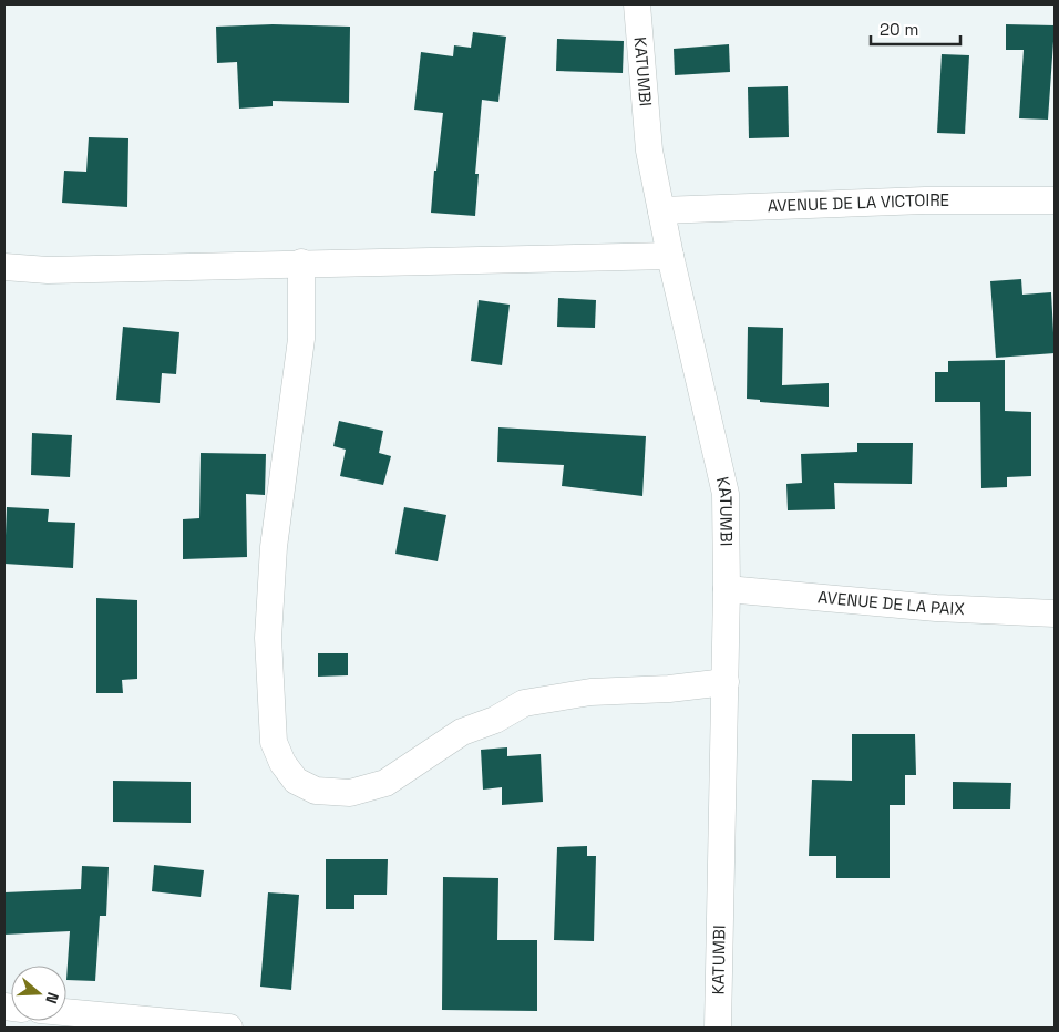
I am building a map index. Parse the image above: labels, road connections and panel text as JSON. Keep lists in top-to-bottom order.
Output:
{
  "streets": {
    "street": ["KATUMBI", "AVENUE DE LA VICTOIRE", "AVENUE DE LA PAIX"]
  },
  "crossings": [
    ["KATUMBI", "AVENUE DE LA VICTOIRE"],
    ["KATUMBI", "AVENUE DE LA PAIX"]
  ],
  "scale_bar": "20 m",
  "north": "right"
}
